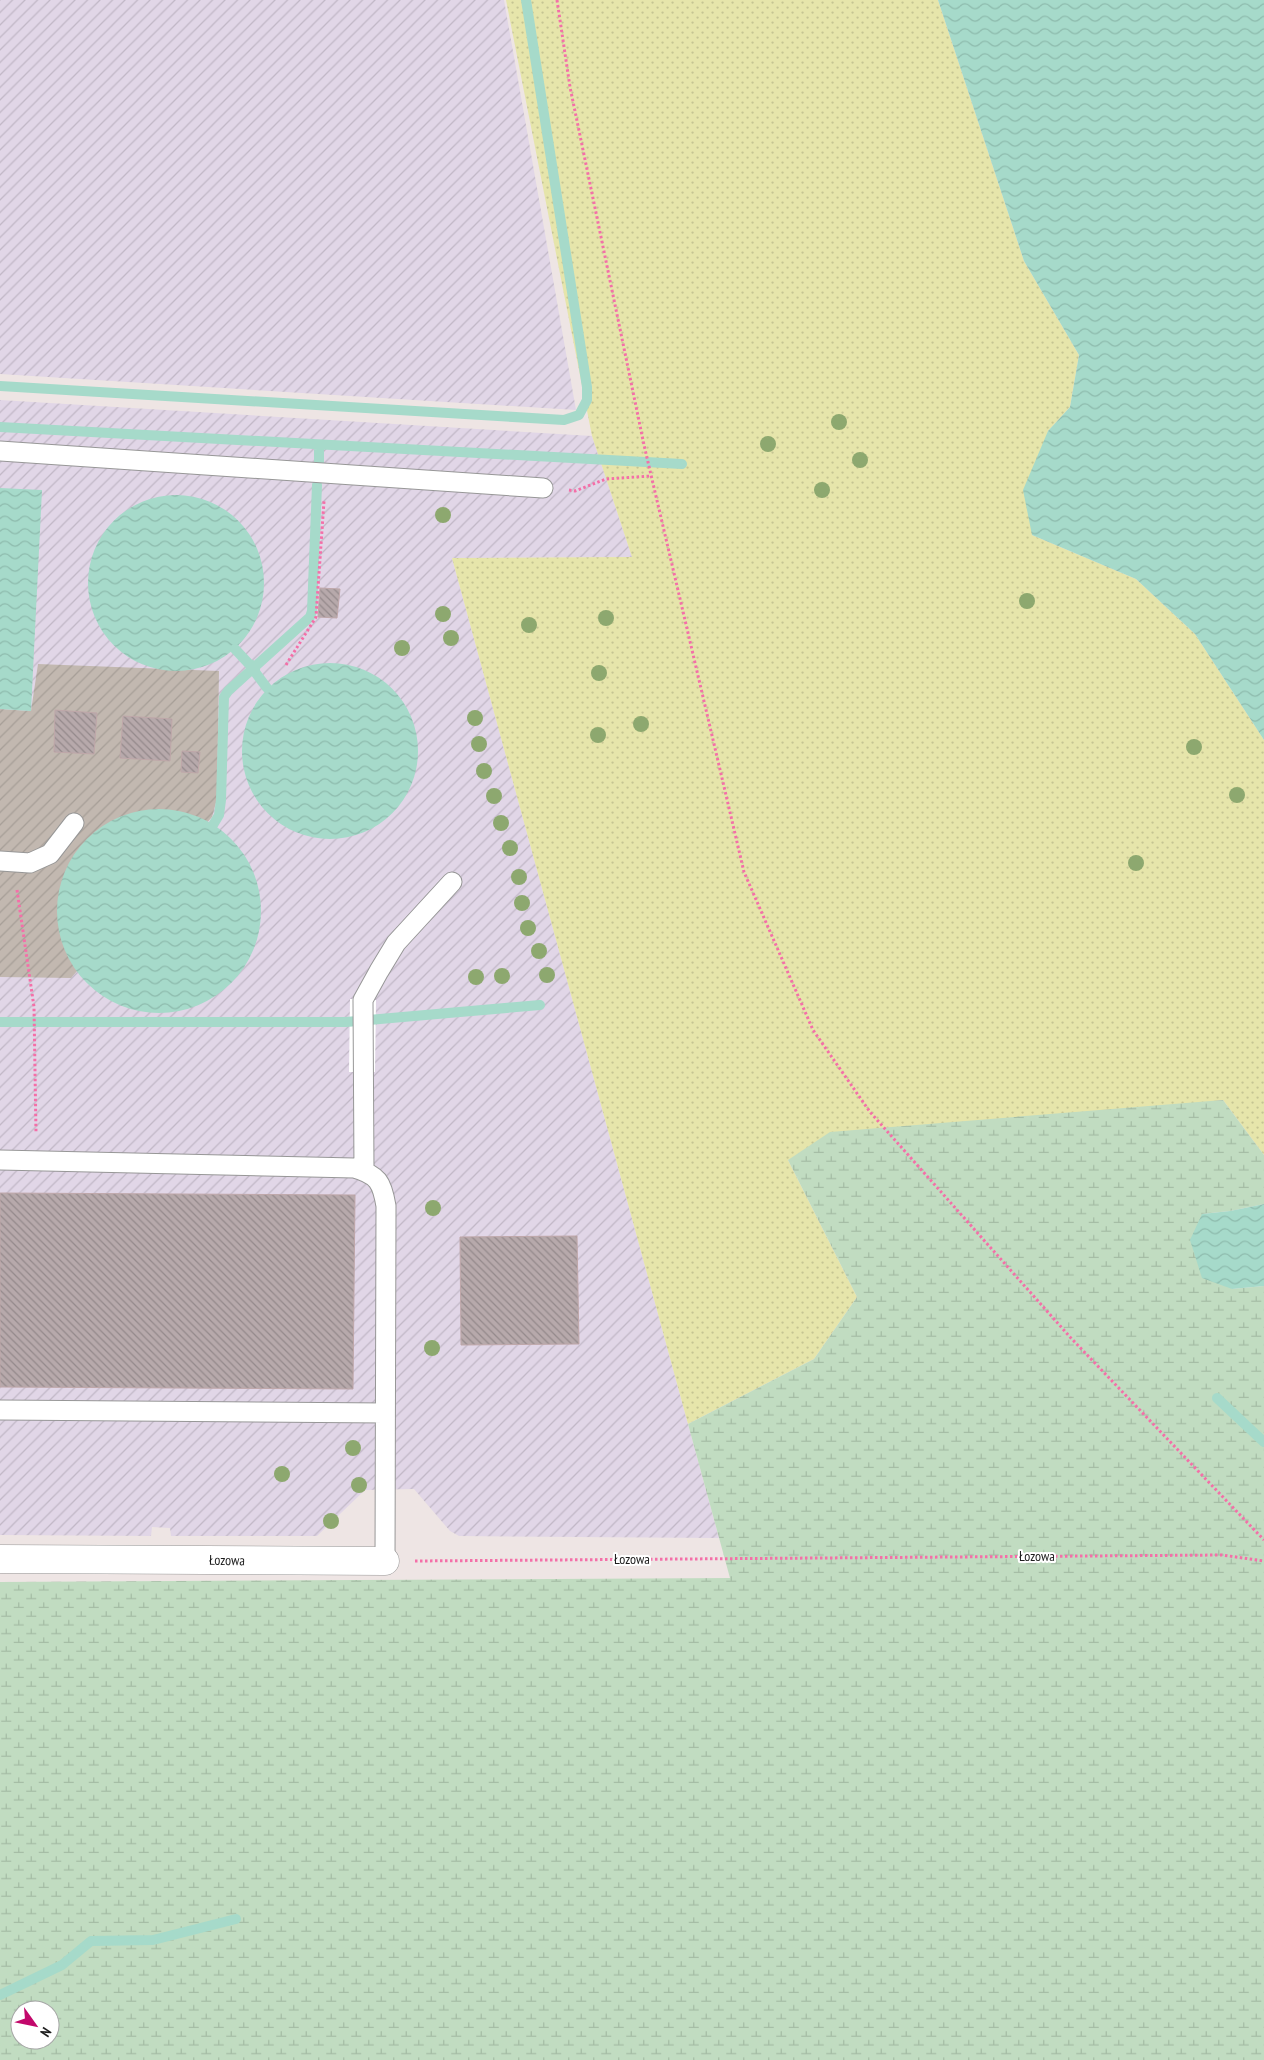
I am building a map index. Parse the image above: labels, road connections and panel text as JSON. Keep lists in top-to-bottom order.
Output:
{
  "streets": {
    "street": ["Łozowa"]
  },
  "north": "bottom right"
}
